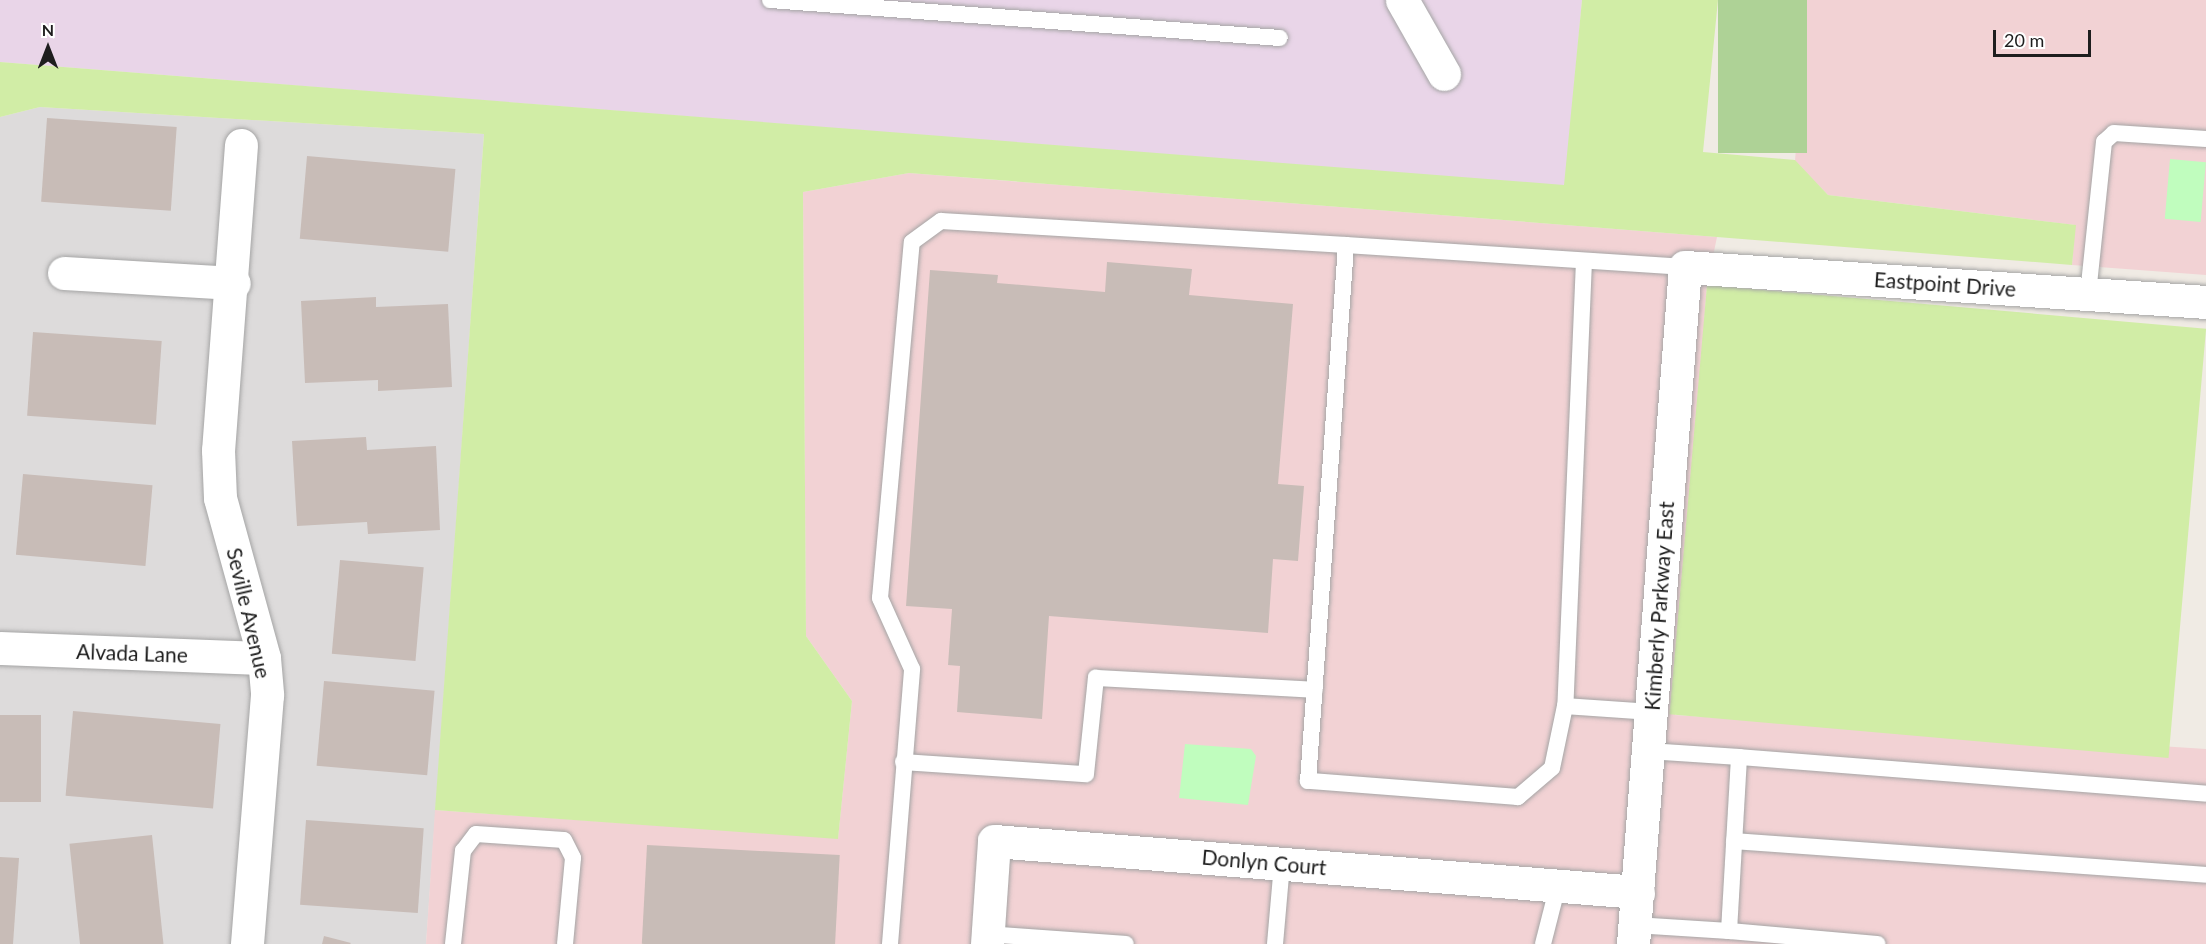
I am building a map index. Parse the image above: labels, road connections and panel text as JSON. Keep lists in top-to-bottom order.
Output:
{
  "streets": {
    "street": [
      "Eastpoint Drive",
      "Kimberly Parkway East",
      "Seville Avenue",
      "Alvada Lane",
      "Donlyn Court"
    ]
  },
  "crossings": [
    ["Eastpoint Drive", "Kimberly Parkway East"],
    ["Kimberly Parkway East", "Donlyn Court"],
    ["Seville Avenue", "Alvada Lane"]
  ],
  "scale_bar": "20 m",
  "north": "top"
}
